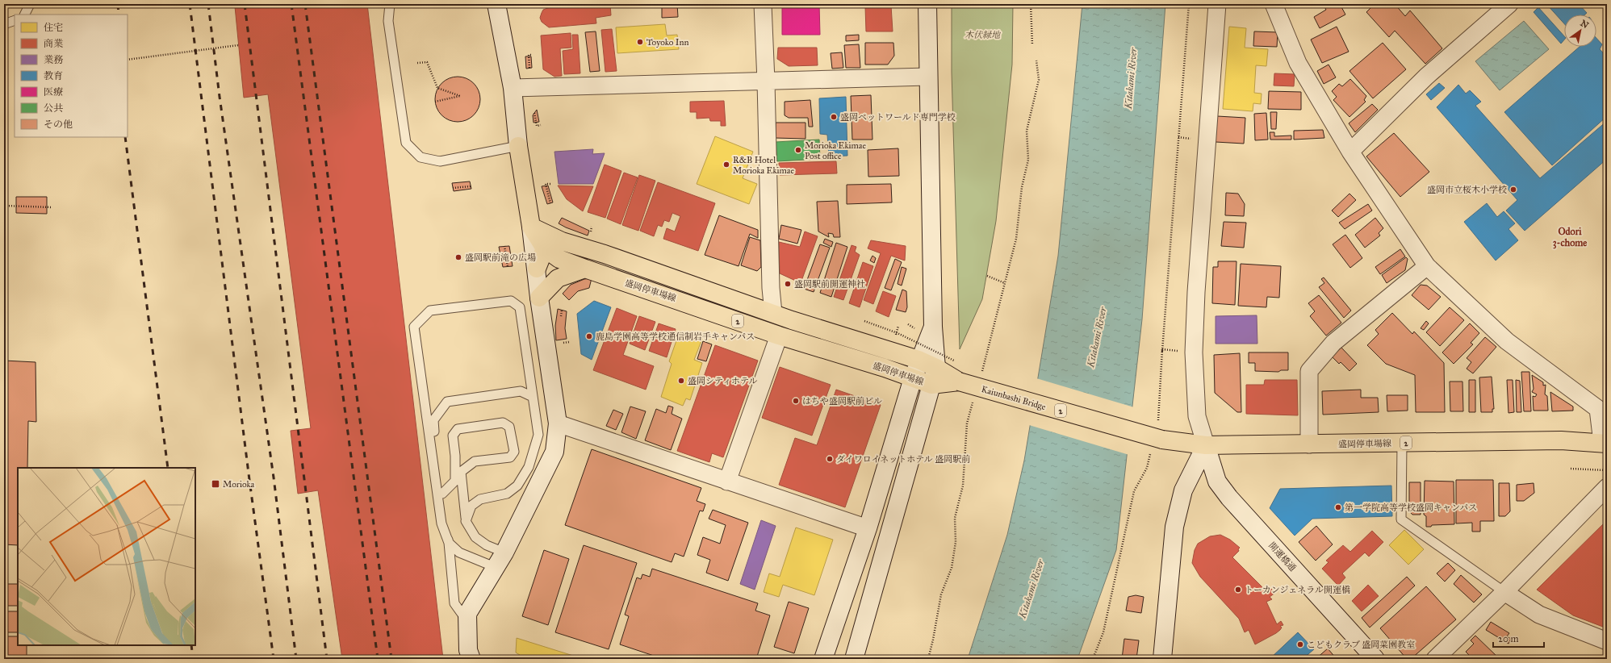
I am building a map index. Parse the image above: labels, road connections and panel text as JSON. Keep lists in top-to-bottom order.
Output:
{
  "streets": {
    "main road": ["盛岡停車場線", "2", "Kaiunbashi Bridge"],
    "street": ["開運橋通"]
  },
  "crossings": [
    ["盛岡停車場線", "Kaiunbashi Bridge"],
    ["盛岡停車場線", "開運橋通"]
  ],
  "districts": ["Odori 3-chome"],
  "water": ["Kitakami River"],
  "parks": ["木伏緑地"],
  "places": {
    "other": [
      "Toyoko Inn",
      "盛岡ペットワールド専門学校",
      "Morioka Ekimae Post office",
      "R&B Hotel Morioka Ekimae",
      "盛岡市立桜木小学校",
      "盛岡駅前滝の広場",
      "盛岡駅前開運神社",
      "鹿島学園高等学校通信制岩手キャンパス",
      "盛岡シティホテル",
      "はちや盛岡駅前ビル",
      "ダイワロイネットホテル 盛岡駅前",
      "第一学院高等学校盛岡キャンパス",
      "トーカンジェネラル開運橋",
      "こどもクラブ 盛岡菜園教室"
    ],
    "transit": ["Morioka"]
  },
  "legend": [
    "住宅",
    "商業",
    "業務",
    "教育",
    "医療",
    "公共",
    "その他"
  ],
  "scale_bar": "20 m",
  "north": "top right"
}
